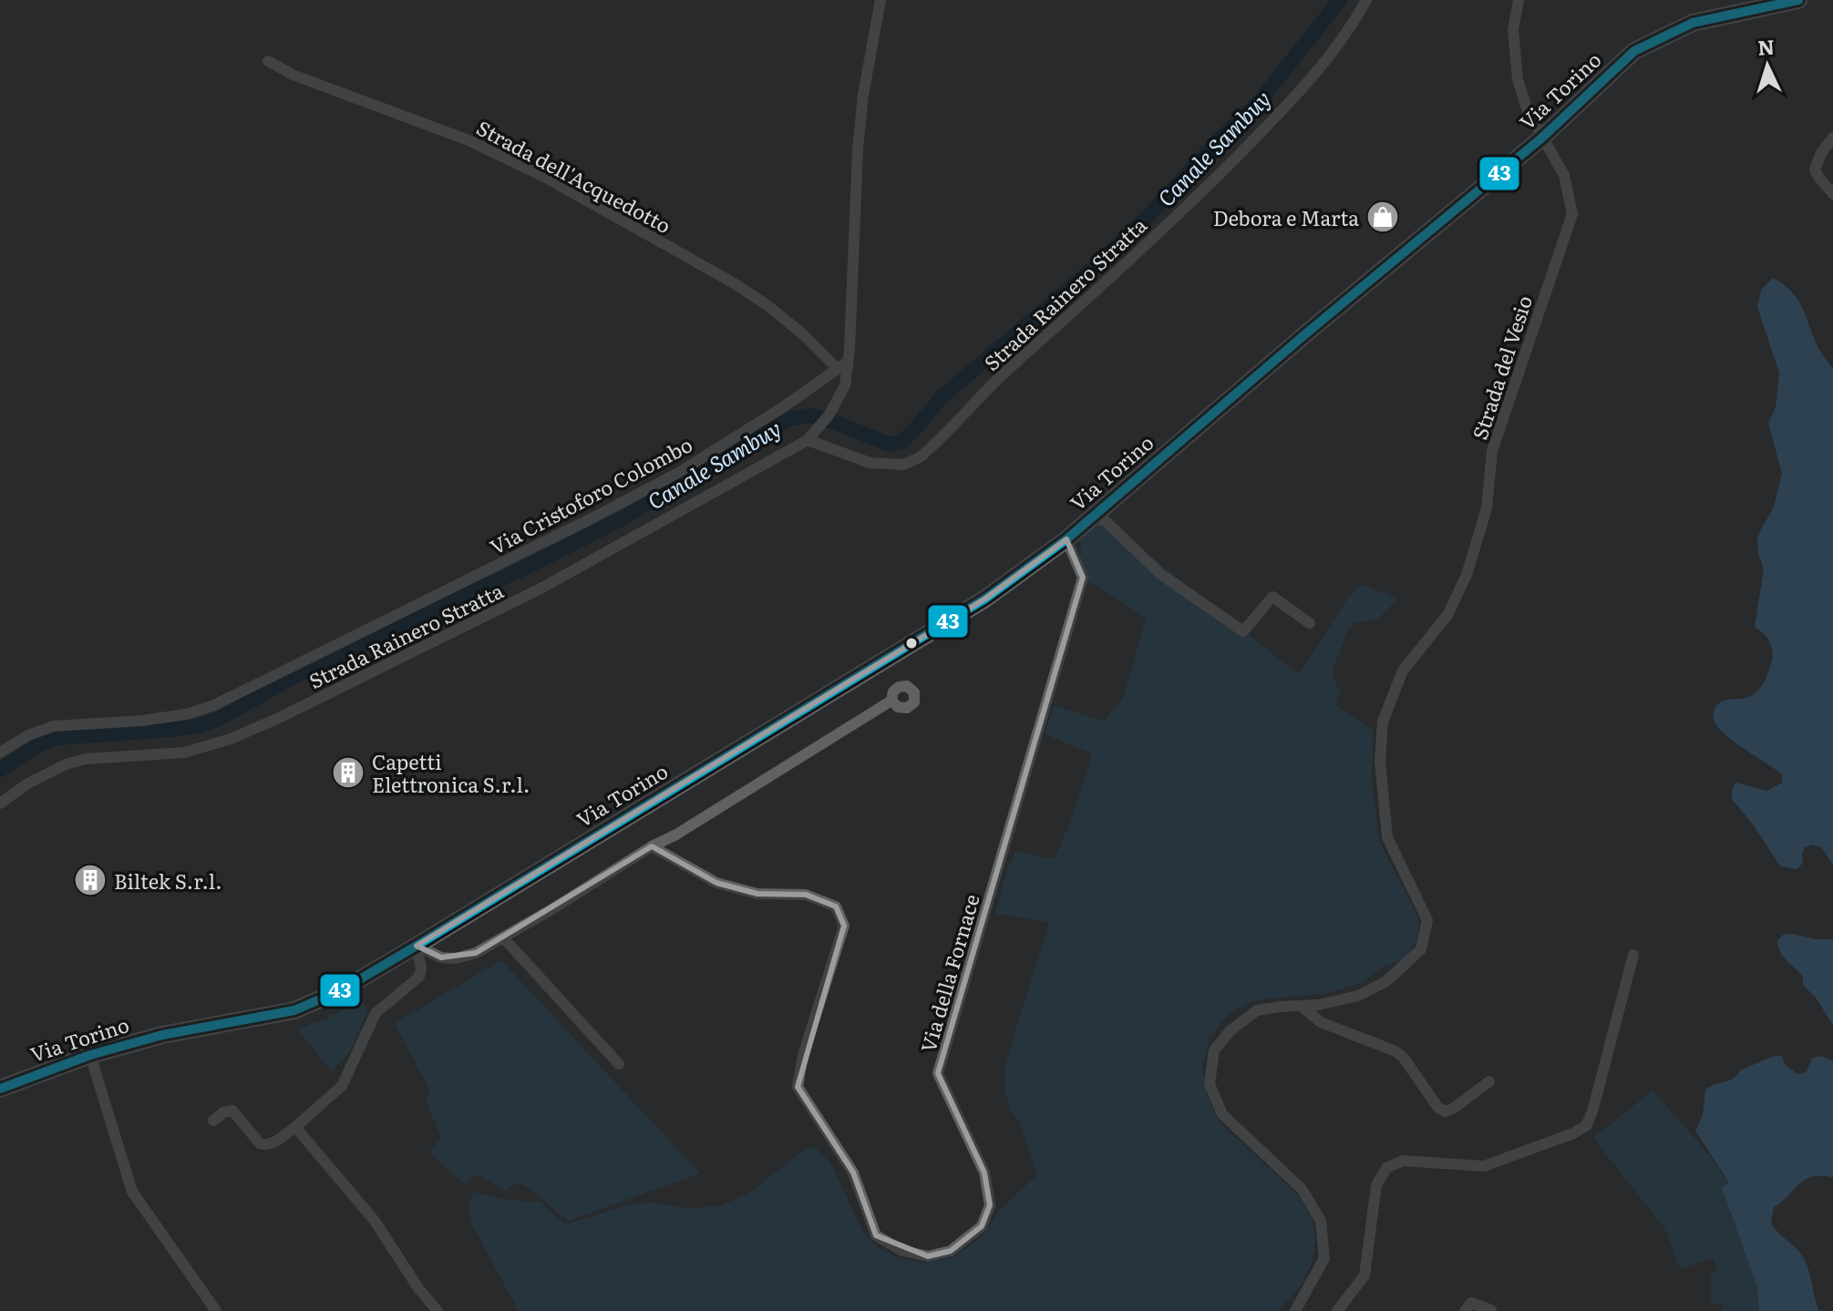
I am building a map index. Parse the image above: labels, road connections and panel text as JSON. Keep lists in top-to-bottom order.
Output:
{
  "streets": {
    "main road": ["Via Torino"],
    "street": [
      "Strada dell'Acquedotto",
      "Strada Rainero Stratta",
      "Strada del Vesio",
      "Via Cristoforo Colombo",
      "Via della Fornace"
    ]
  },
  "crossings": [
    ["Via Torino", "Strada del Vesio"],
    ["Via Torino", "Via della Fornace"],
    ["Strada dell'Acquedotto", "Via Cristoforo Colombo"],
    ["Strada Rainero Stratta", "Via Cristoforo Colombo"]
  ],
  "water": ["Canale Sambuy"],
  "places": {
    "shop": ["Debora e Marta"],
    "building": ["Capetti Elettronica S.r.l.", "Biltek S.r.l."]
  },
  "lines": ["transit line 43"],
  "north": "top"
}
